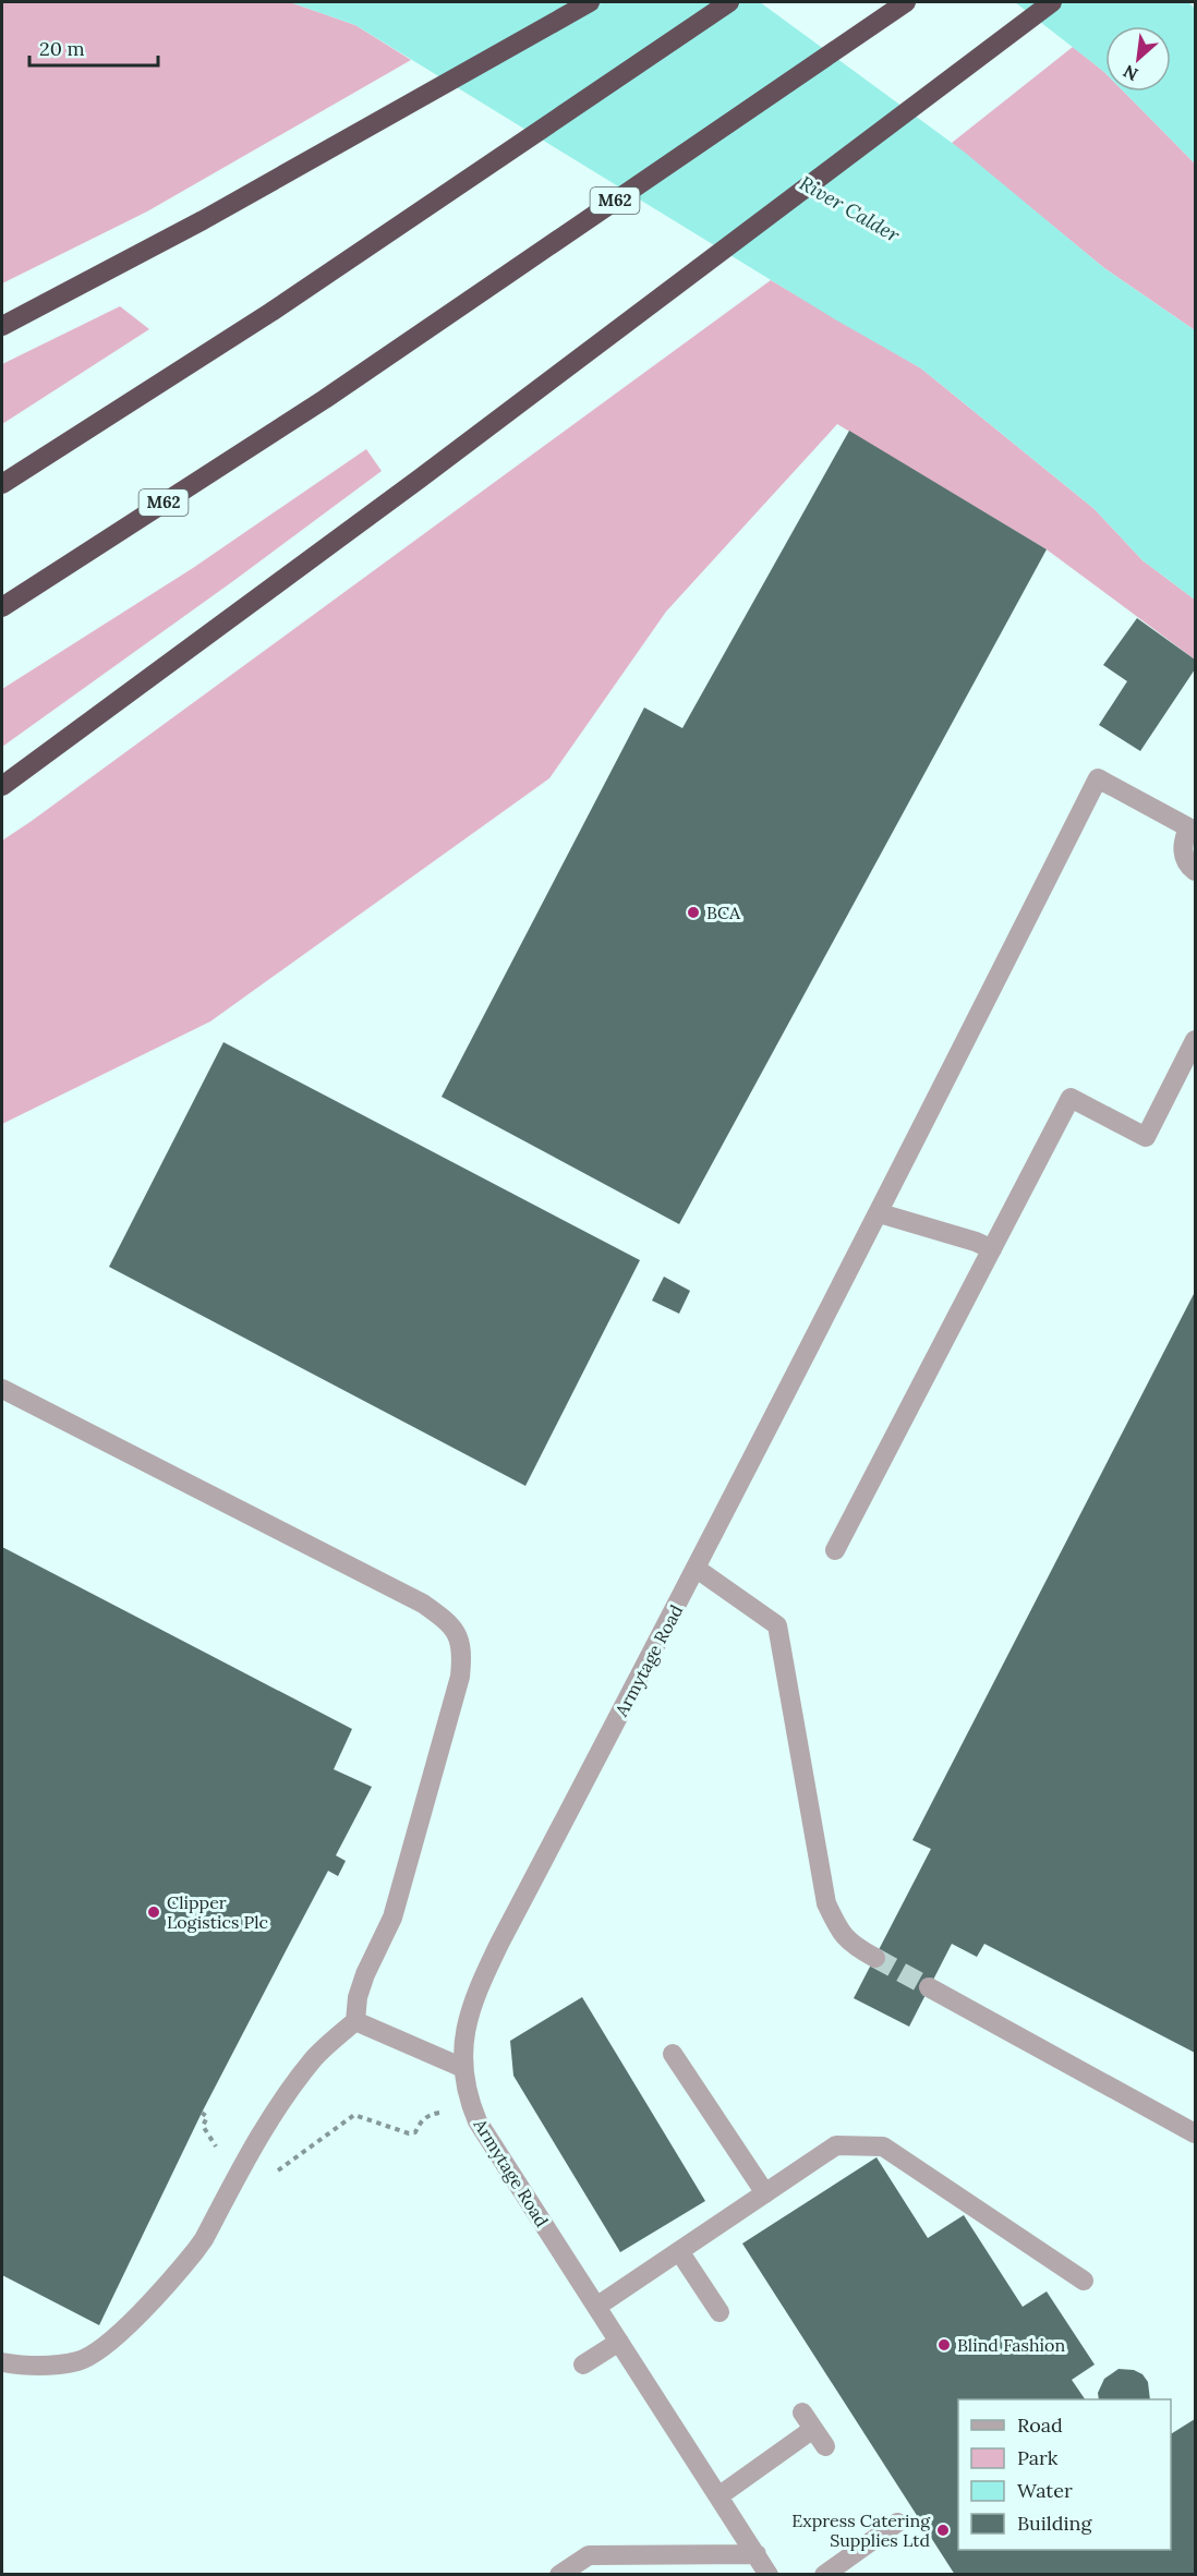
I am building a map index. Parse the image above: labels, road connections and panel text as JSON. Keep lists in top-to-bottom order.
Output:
{
  "streets": {
    "highway": ["M62"],
    "street": ["Armytage Road"]
  },
  "water": ["River Calder"],
  "places": [
    "BCA",
    "Clipper Logistics Plc",
    "Blind Fashion",
    "Express Catering Supplies Ltd"
  ],
  "legend": [
    "Road",
    "Park",
    "Water",
    "Building"
  ],
  "scale_bar": "20 m",
  "north": "bottom left"
}
